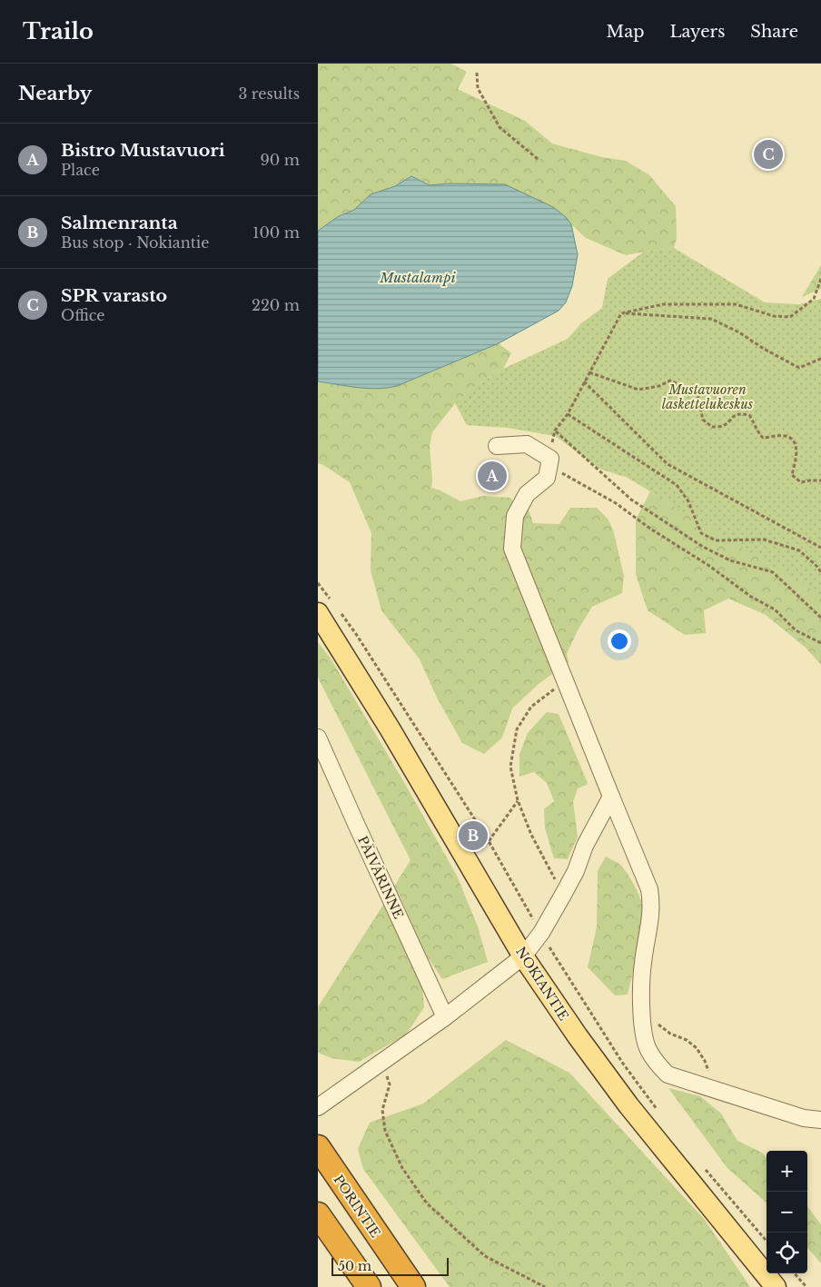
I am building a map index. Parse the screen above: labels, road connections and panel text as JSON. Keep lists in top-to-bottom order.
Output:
{
  "streets": {
    "highway": ["PORINTIE"],
    "main road": ["NOKIANTIE"],
    "street": ["PÄIVÄRINNE"]
  },
  "water": ["Mustalampi"],
  "parks": ["Mustavuoren laskettelukeskus"],
  "scale_bar": "50 m",
  "page": {
    "header": "Trailo",
    "nav": ["Map", "Layers", "Share"],
    "heading": ["Nearby", "3 results"],
    "list": [
      {
        "mark": "A",
        "name": "Bistro Mustavuori",
        "note": "Place",
        "value": "90 m"
      },
      {
        "mark": "B",
        "name": "Salmenranta",
        "note": "Bus stop · Nokiantie",
        "value": "100 m"
      },
      {
        "mark": "C",
        "name": "SPR varasto",
        "note": "Office",
        "value": "220 m"
      }
    ],
    "pins": ["C", "A", "B"],
    "map_buttons": ["+", "−"],
    "scale": "50 m"
  }
}
